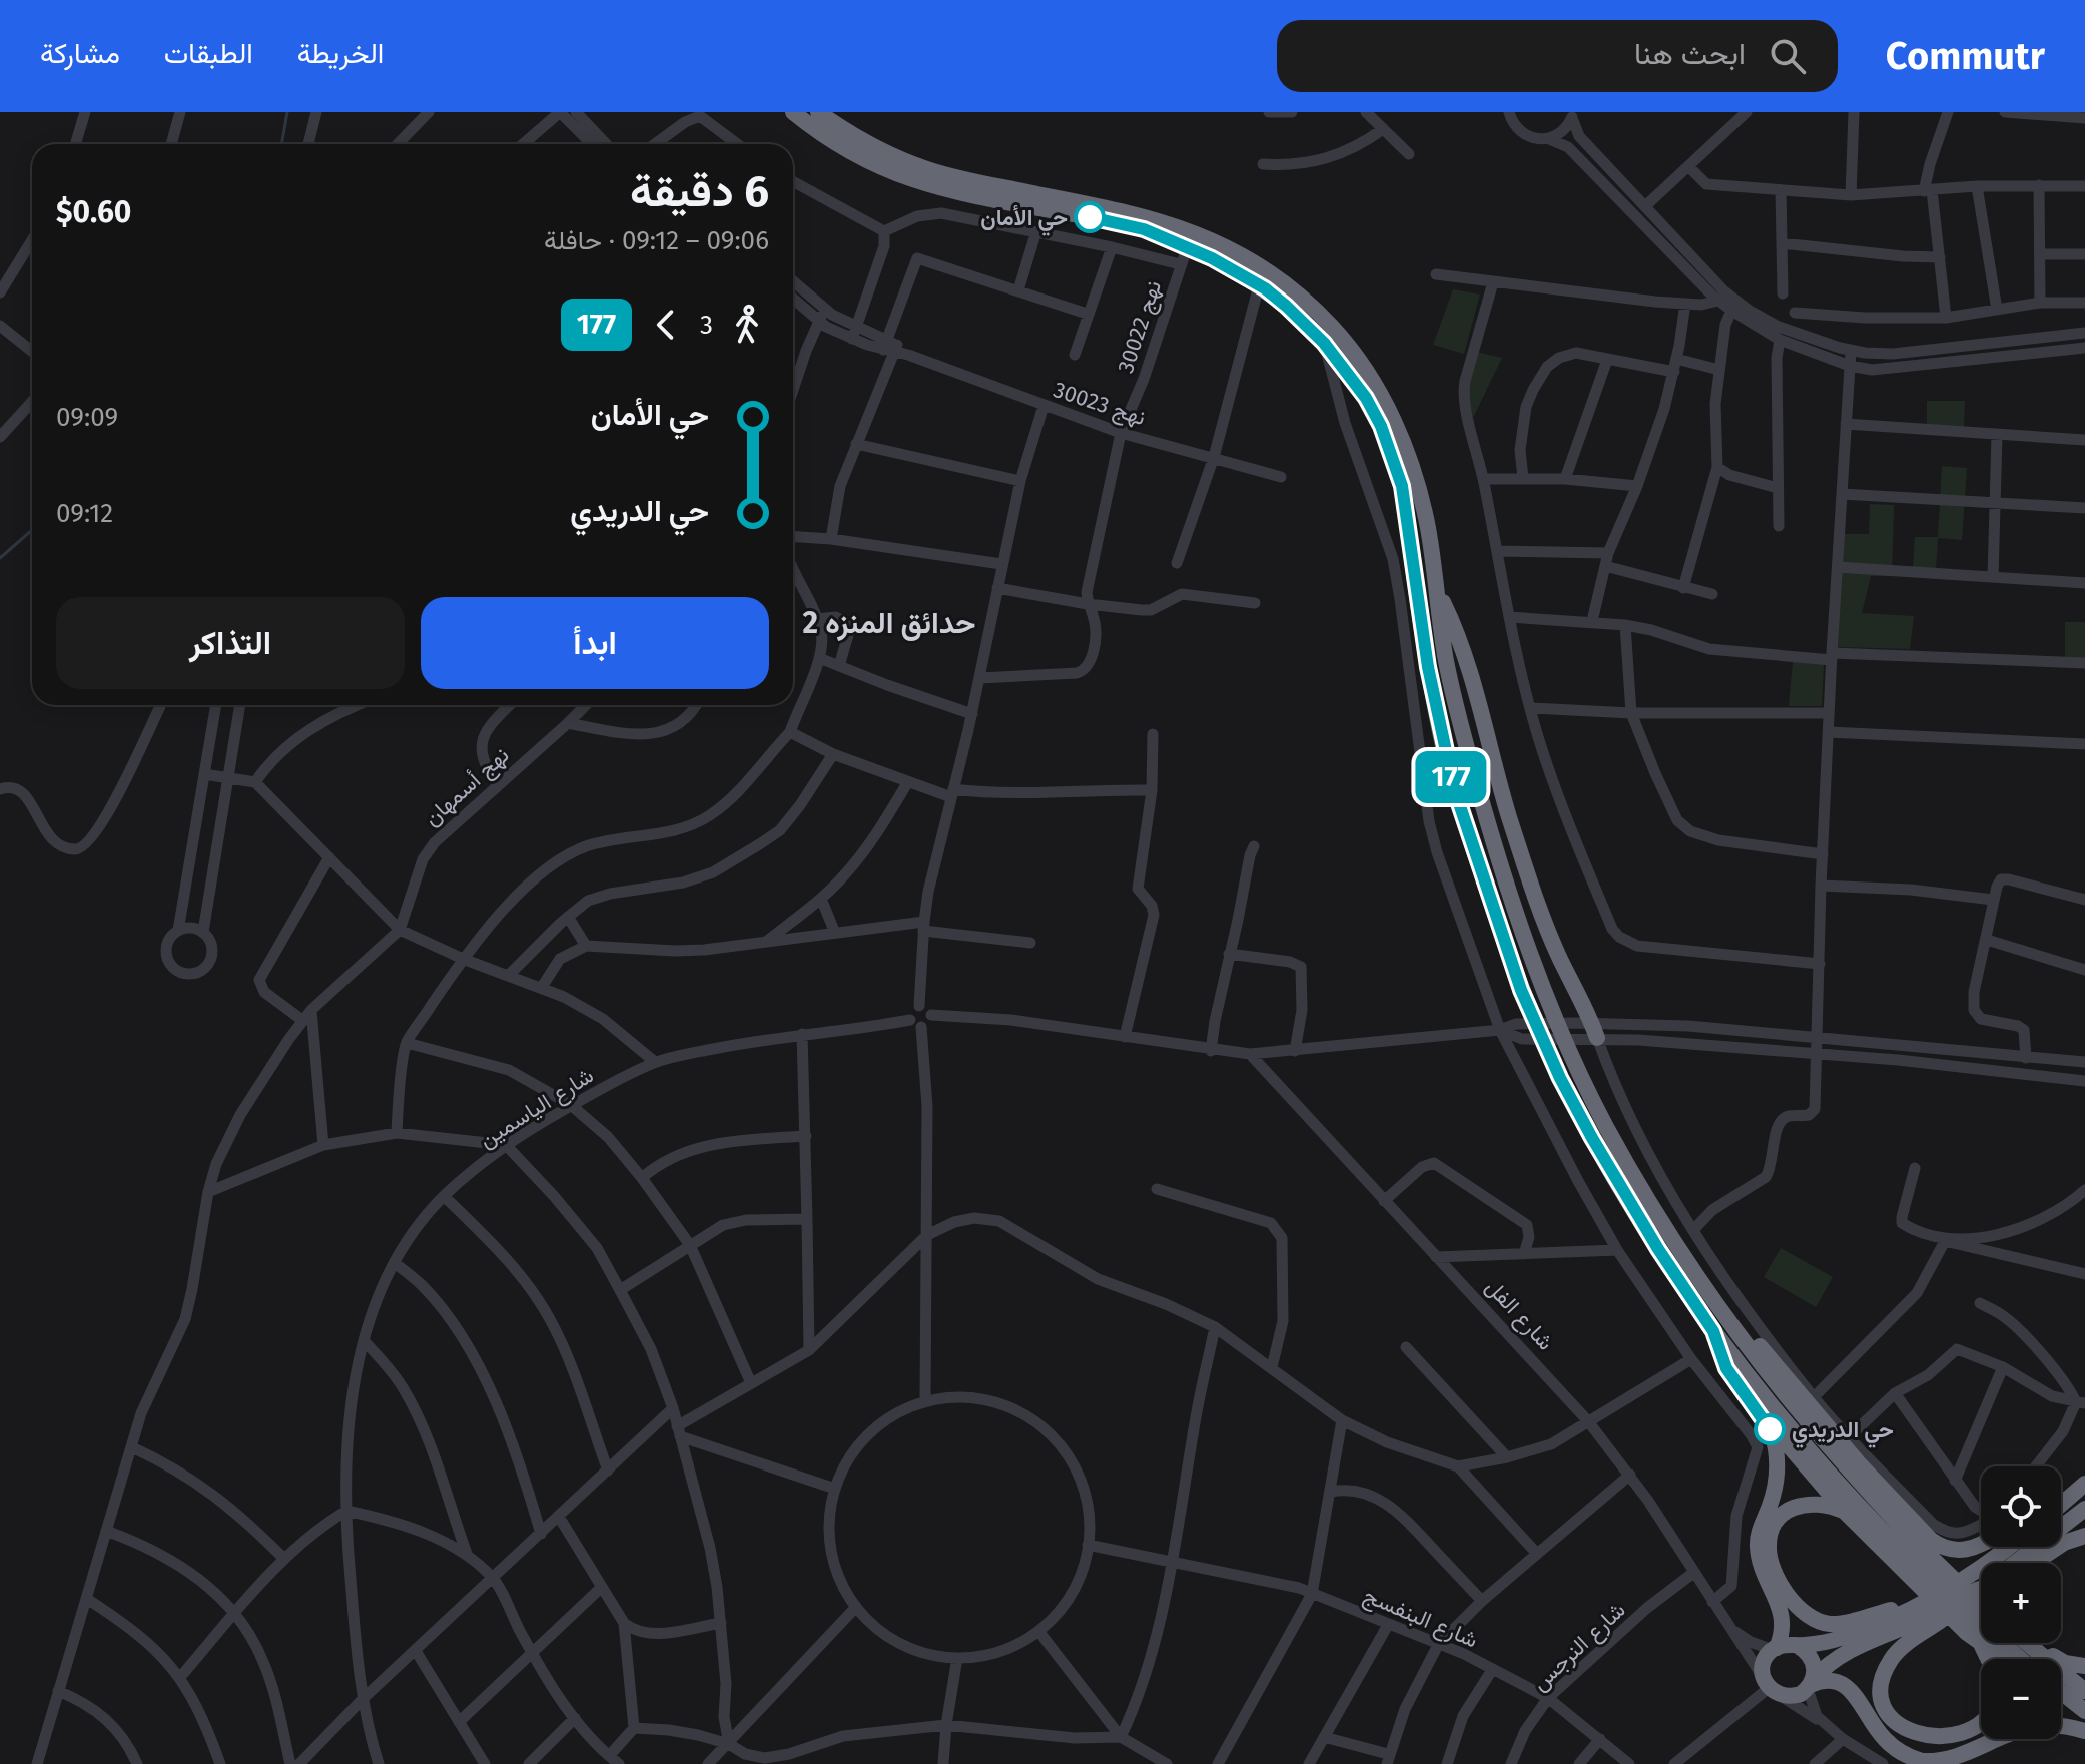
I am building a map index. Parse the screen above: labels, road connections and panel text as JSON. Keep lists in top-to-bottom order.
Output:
{
  "streets": {
    "street": [
      "نهج 30022",
      "نهج 30023",
      "نهج أسمهان",
      "شارع الياسمين",
      "شارع الفل",
      "شارع البنفسج",
      "شارع النرجس"
    ]
  },
  "crossings": [
    ["نهج 30022", "نهج 30023"],
    ["شارع الفل", "شارع النرجس"],
    ["شارع البنفسج", "شارع النرجس"]
  ],
  "districts": ["حدائق المنزه 2"],
  "places": ["حي الأمان", "حي الدريدي"],
  "lines": ["bus line 177"],
  "page": {
    "header": "Commutr",
    "search": "ابحث هنا",
    "nav": ["الخريطة", "الطبقات", "مشاركة"],
    "on_map": "177",
    "heading": ["6 دقيقة", "09:06 – 09:12 · حافلة", "$0.60"],
    "legs": ["3", "177"],
    "list": [
      {
        "name": "حي الأمان",
        "value": "09:09"
      },
      {
        "name": "حي الدريدي",
        "value": "09:12"
      }
    ],
    "buttons": ["ابدأ", "التذاكر"],
    "map_buttons": ["+", "−"]
  }
}
